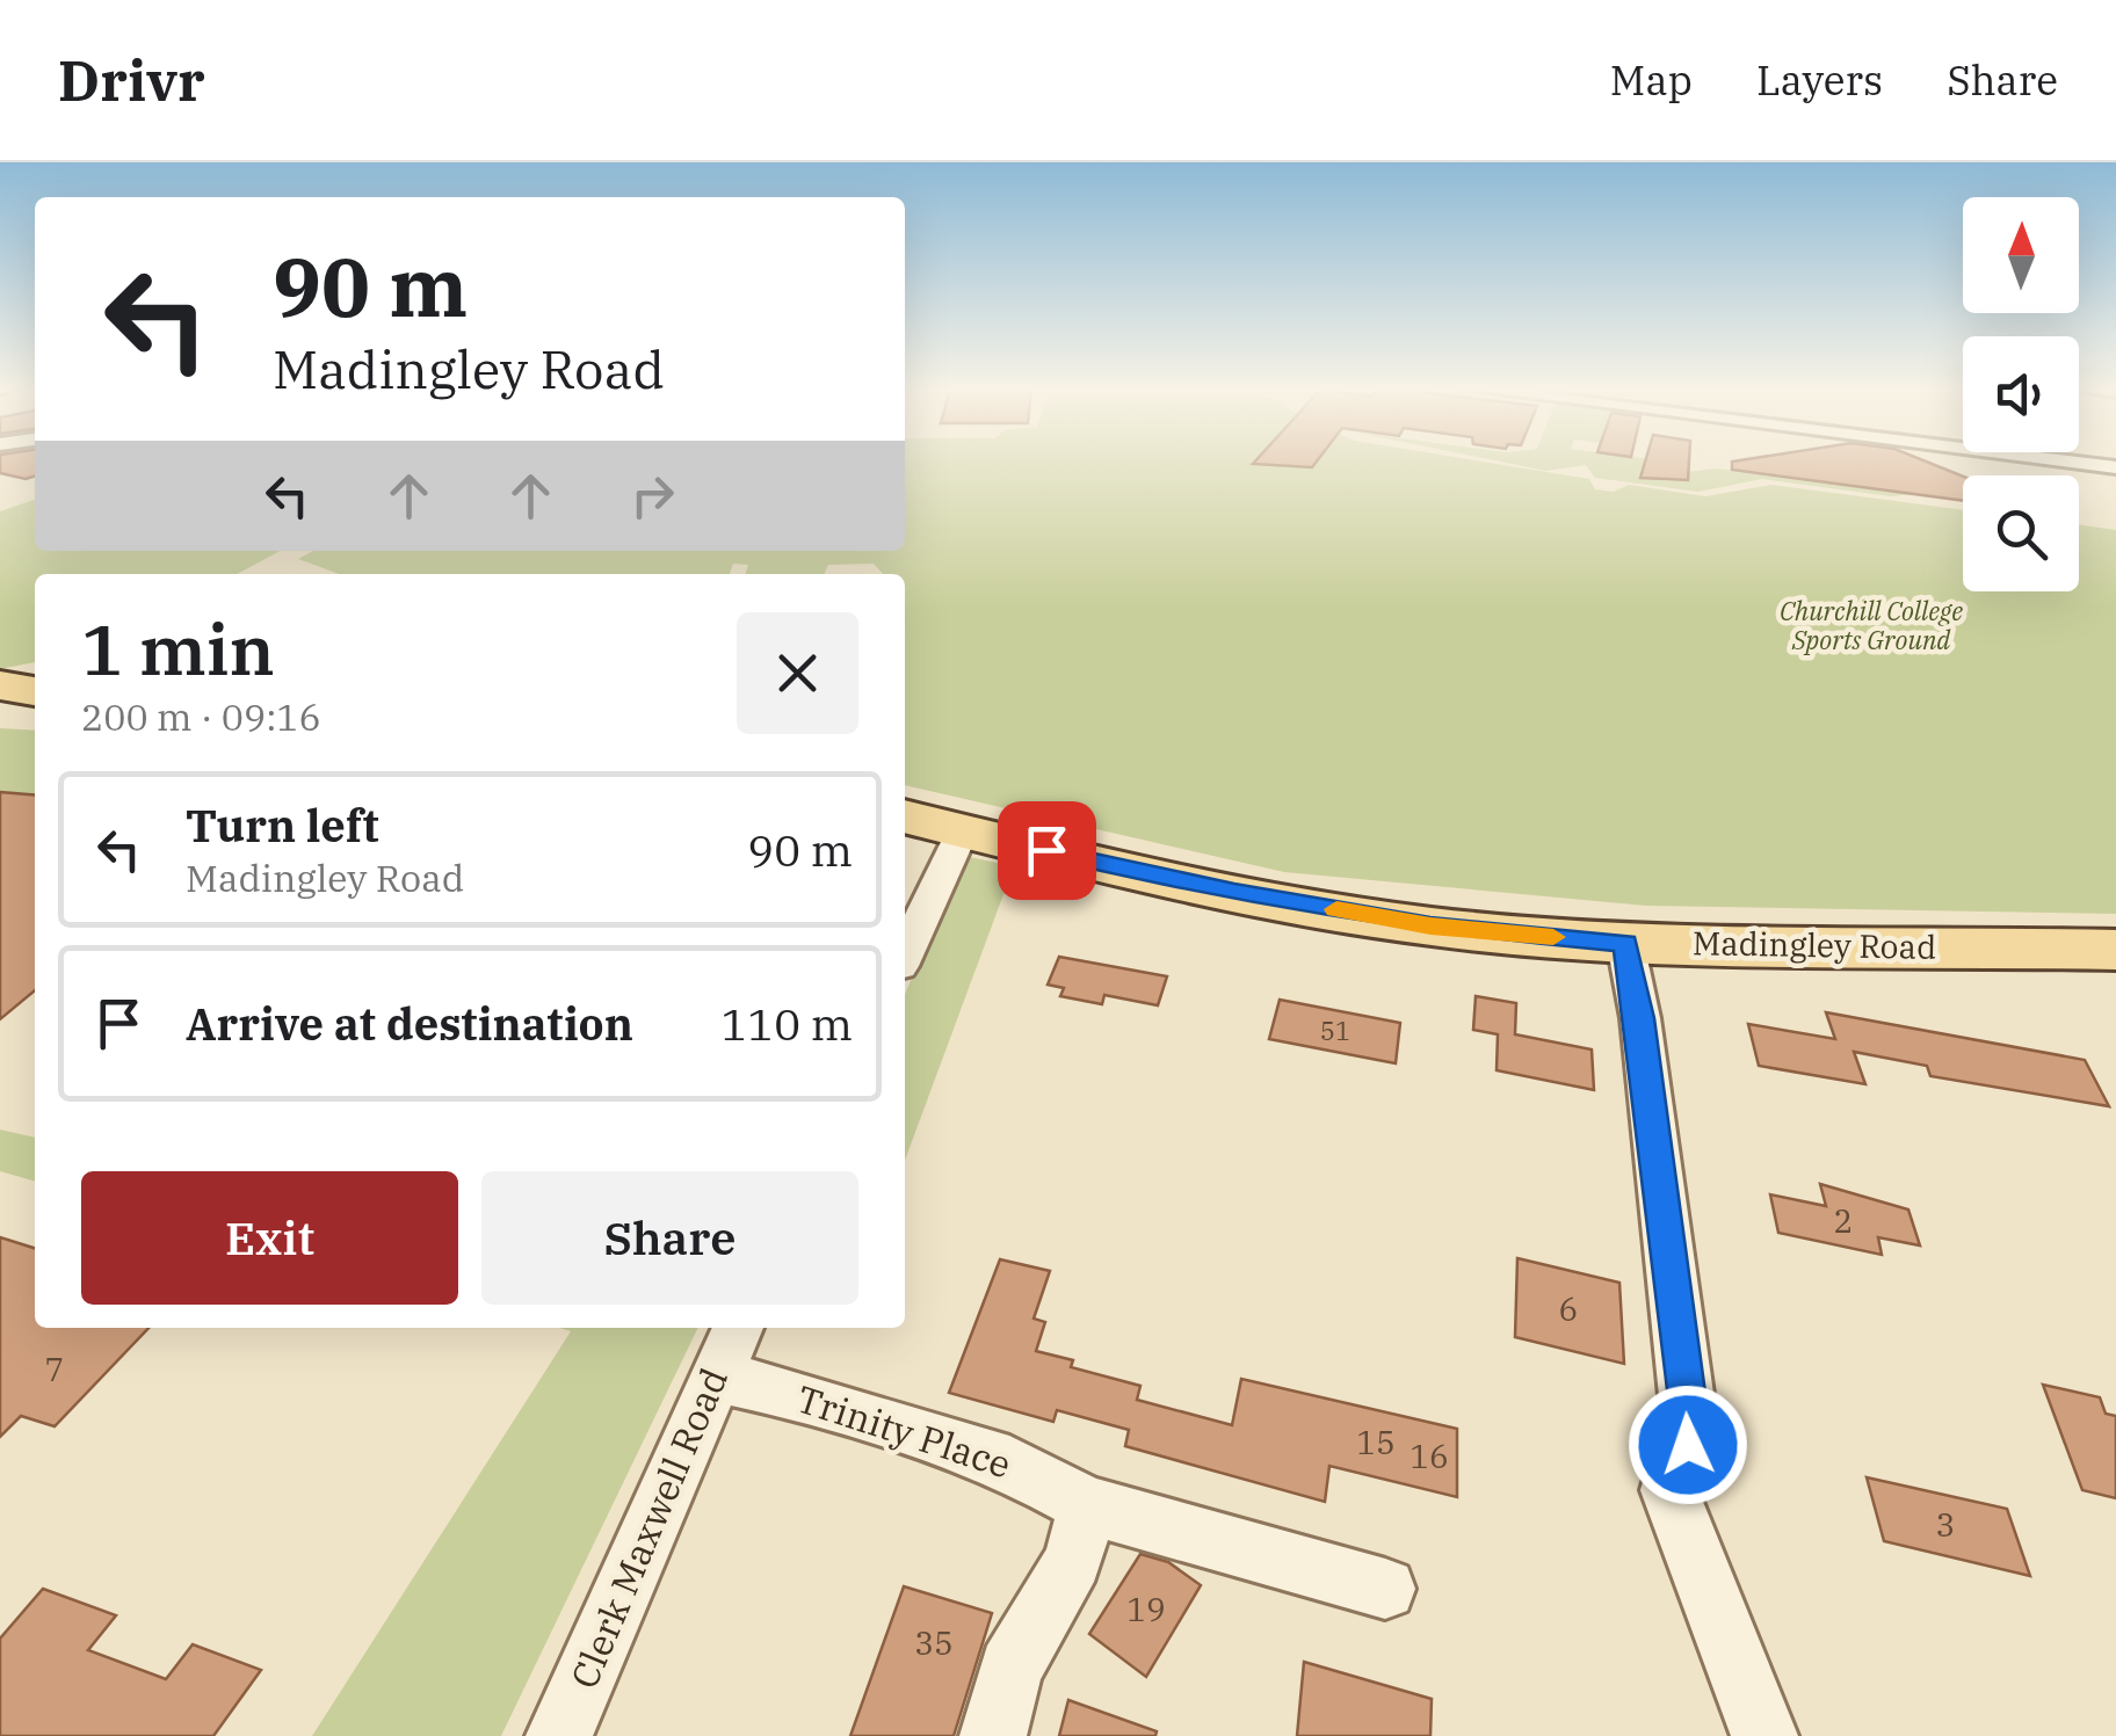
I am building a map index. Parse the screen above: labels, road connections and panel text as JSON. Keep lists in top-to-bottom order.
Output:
{
  "streets": {
    "main road": ["Madingley Road"],
    "street": ["Trinity Place", "Clerk Maxwell Road"]
  },
  "crossings": [
    ["Trinity Place", "Clerk Maxwell Road"]
  ],
  "parks": ["Churchill College Sports Ground"],
  "house_numbers": [
    "51",
    "2",
    "6",
    "7",
    "15",
    "16",
    "3",
    "19",
    "35"
  ],
  "north": "top",
  "page": {
    "header": "Drivr",
    "nav": ["Map", "Layers", "Share"],
    "turn": ["90 m", "Madingley Road"],
    "heading": ["1 min", "200 m · 09:16"],
    "list": [
      {
        "name": "Turn left",
        "note": "Madingley Road",
        "value": "90 m"
      },
      {
        "name": "Arrive at destination",
        "value": "110 m"
      }
    ],
    "buttons": ["Exit", "Share"]
  }
}
